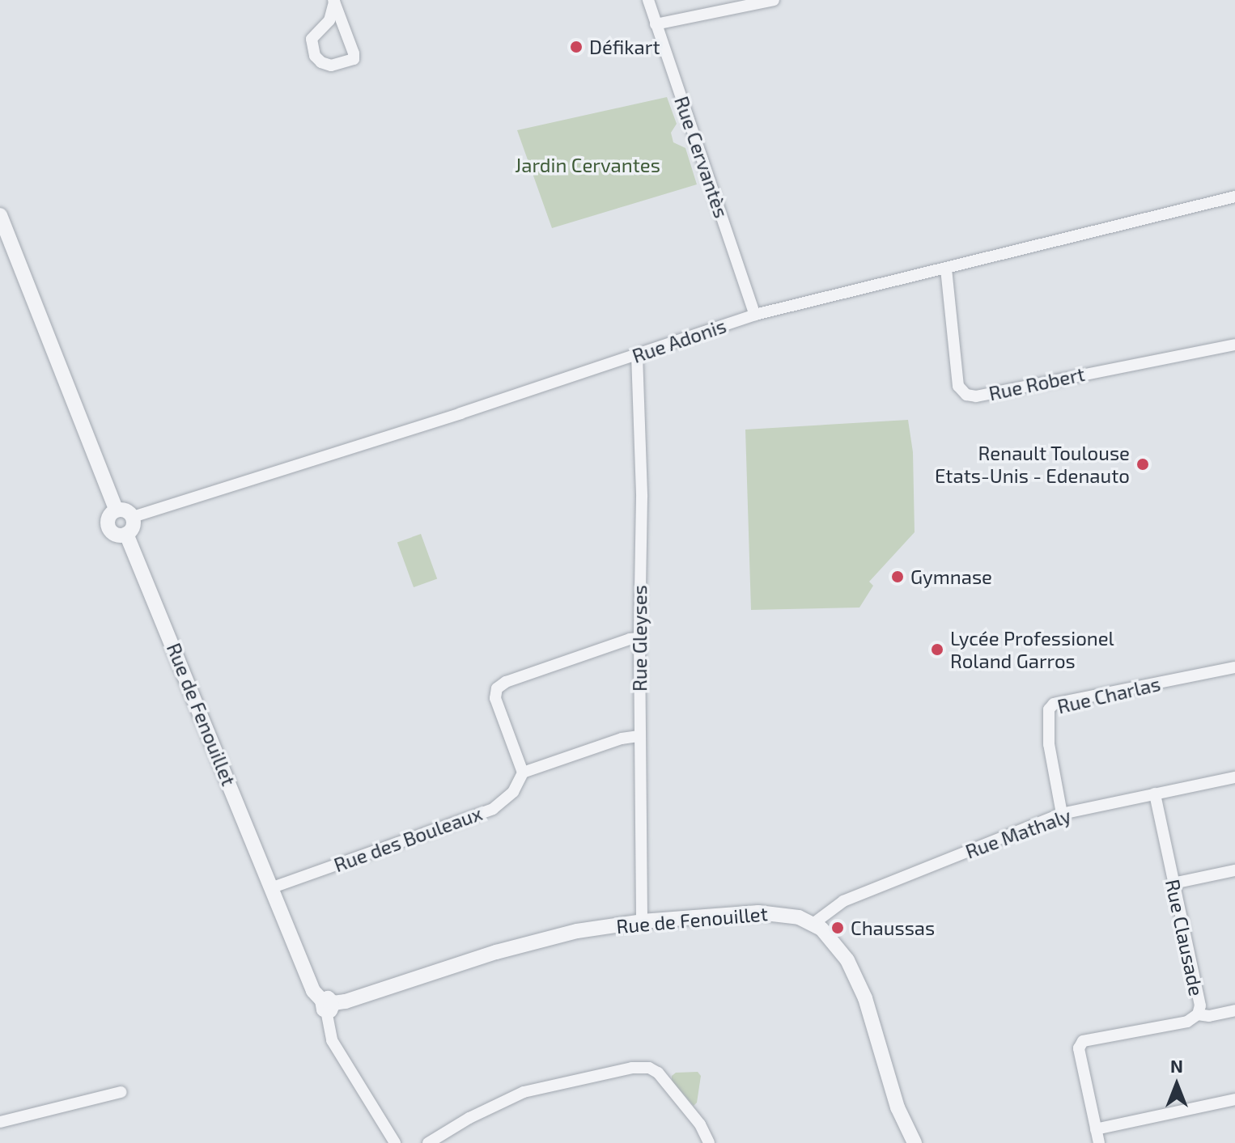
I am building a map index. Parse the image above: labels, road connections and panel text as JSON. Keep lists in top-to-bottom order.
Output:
{
  "streets": {
    "street": [
      "Rue Cervantès",
      "Rue Adonis",
      "Rue Robert",
      "Rue Gleyses",
      "Rue Charlas",
      "Rue de Fenouillet",
      "Rue Mathaly",
      "Rue des Bouleaux",
      "Rue Clausade"
    ]
  },
  "crossings": [
    ["Rue Cervantès", "Rue Adonis"],
    ["Rue Adonis", "Rue Robert"],
    ["Rue Adonis", "Rue Gleyses"],
    ["Rue Adonis", "Rue de Fenouillet"],
    ["Rue Gleyses", "Rue de Fenouillet"],
    ["Rue Charlas", "Rue Mathaly"],
    ["Rue de Fenouillet", "Rue Mathaly"],
    ["Rue de Fenouillet", "Rue des Bouleaux"],
    ["Rue Mathaly", "Rue Clausade"]
  ],
  "parks": ["Jardin Cervantes"],
  "places": [
    "Défikart",
    "Renault Toulouse Etats-Unis - Edenauto",
    "Gymnase",
    "Lycée Professionel Roland Garros",
    "Chaussas"
  ],
  "north": "top"
}
